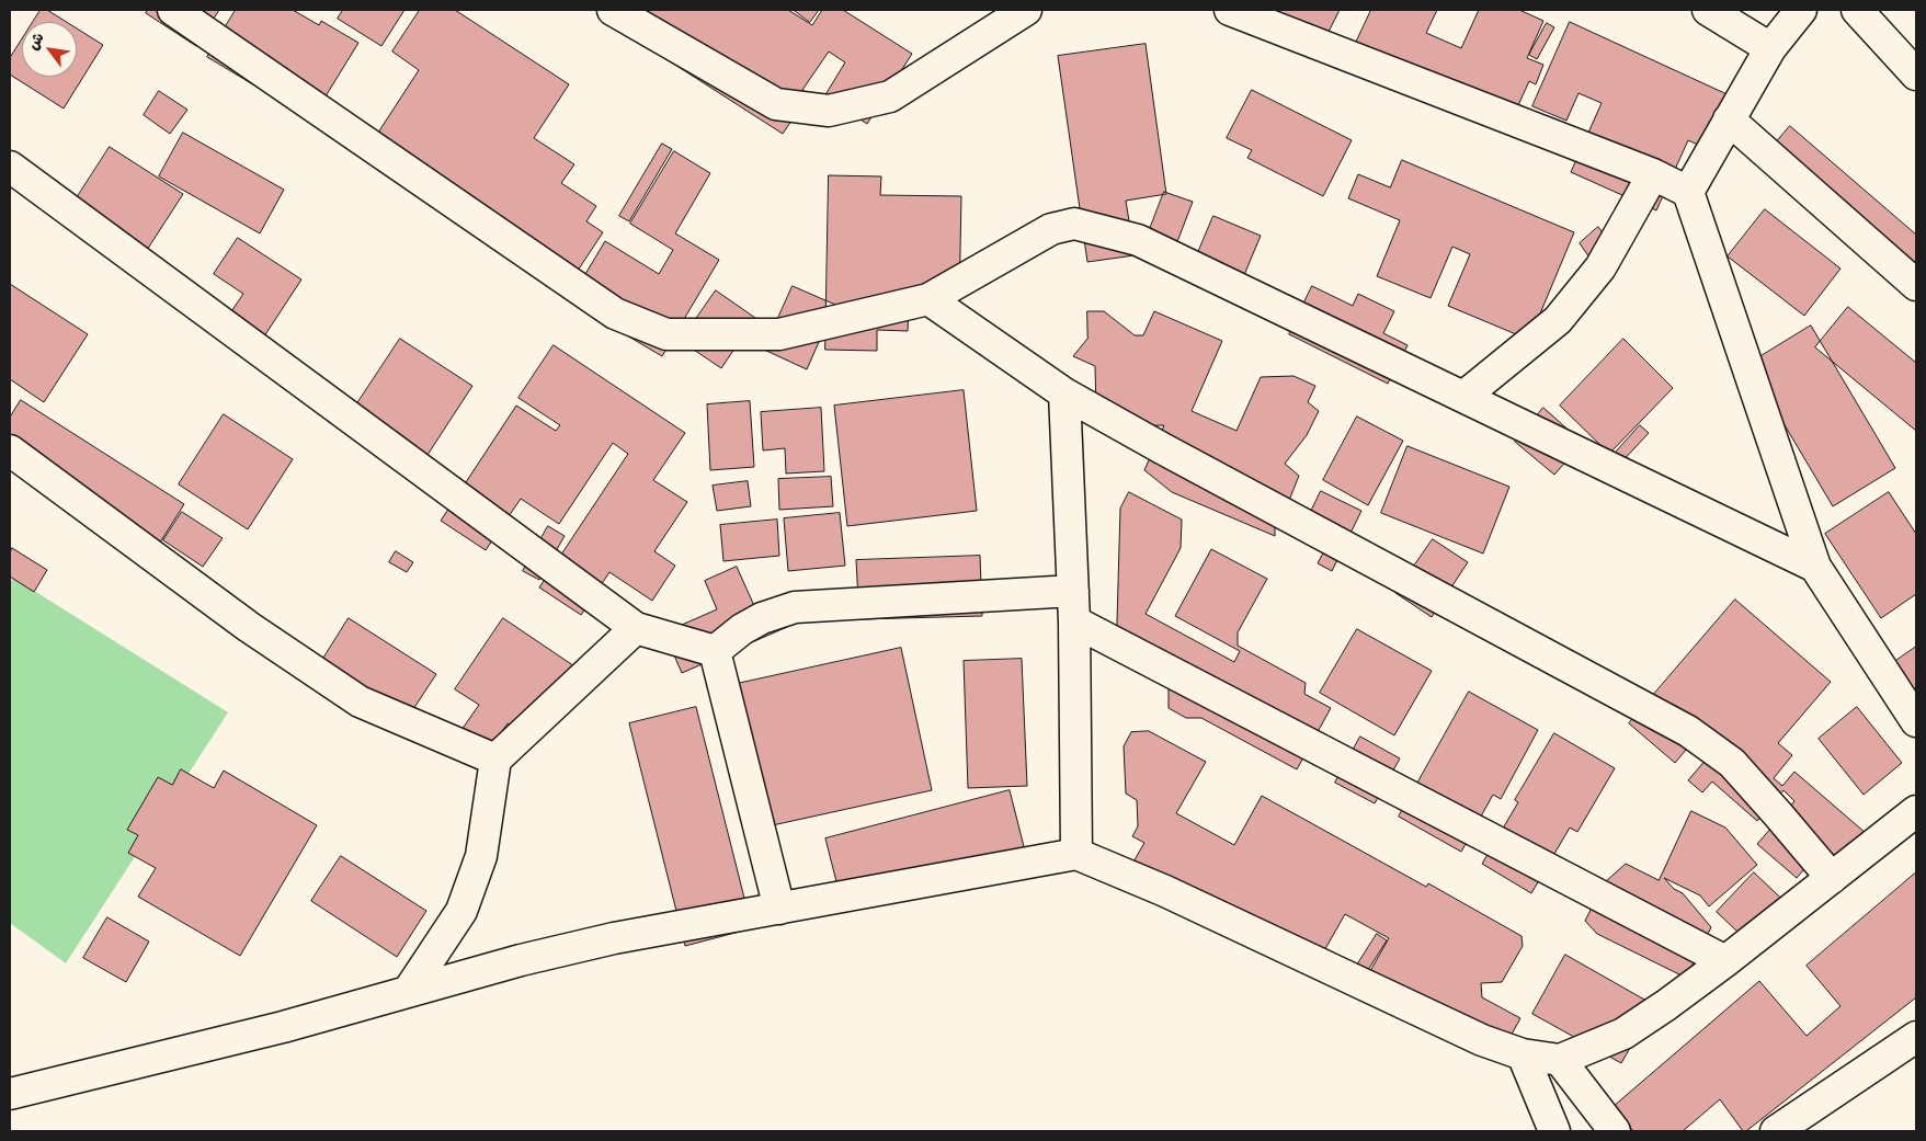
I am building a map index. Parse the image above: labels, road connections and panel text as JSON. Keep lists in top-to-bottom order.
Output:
{
  "north": "top left"
}
